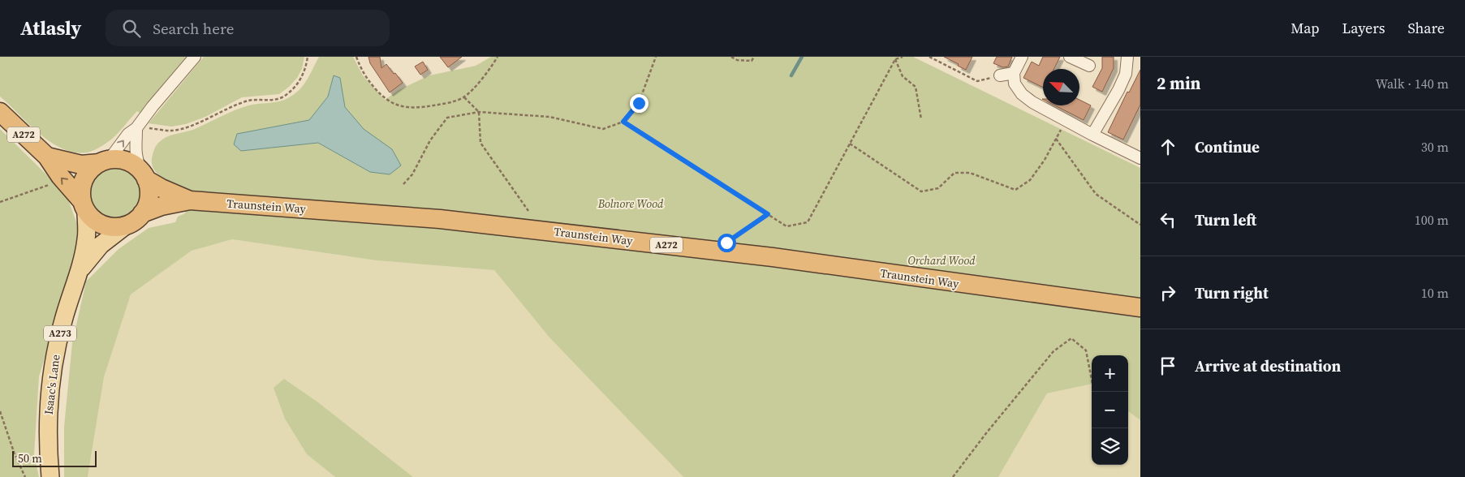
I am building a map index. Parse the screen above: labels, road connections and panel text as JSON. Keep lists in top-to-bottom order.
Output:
{
  "streets": {
    "highway": ["A272", "Traunstein Way"],
    "main road": ["A273", "Isaac's Lane"]
  },
  "crossings": [
    ["A272", "Traunstein Way"],
    ["A272", "Isaac's Lane"],
    ["Traunstein Way", "Isaac's Lane"]
  ],
  "parks": ["Bolnore Wood", "Orchard Wood"],
  "scale_bar": "50 m",
  "north": "top left",
  "page": {
    "header": "Atlasly",
    "search": "Search here",
    "nav": ["Map", "Layers", "Share"],
    "heading": ["2 min", "Walk · 140 m"],
    "list": [
      ["Continue", "30 m"],
      ["Turn left", "100 m"],
      ["Turn right", "10 m"],
      "Arrive at destination"
    ],
    "map_buttons": ["+", "−"],
    "scale": "50 m"
  }
}
